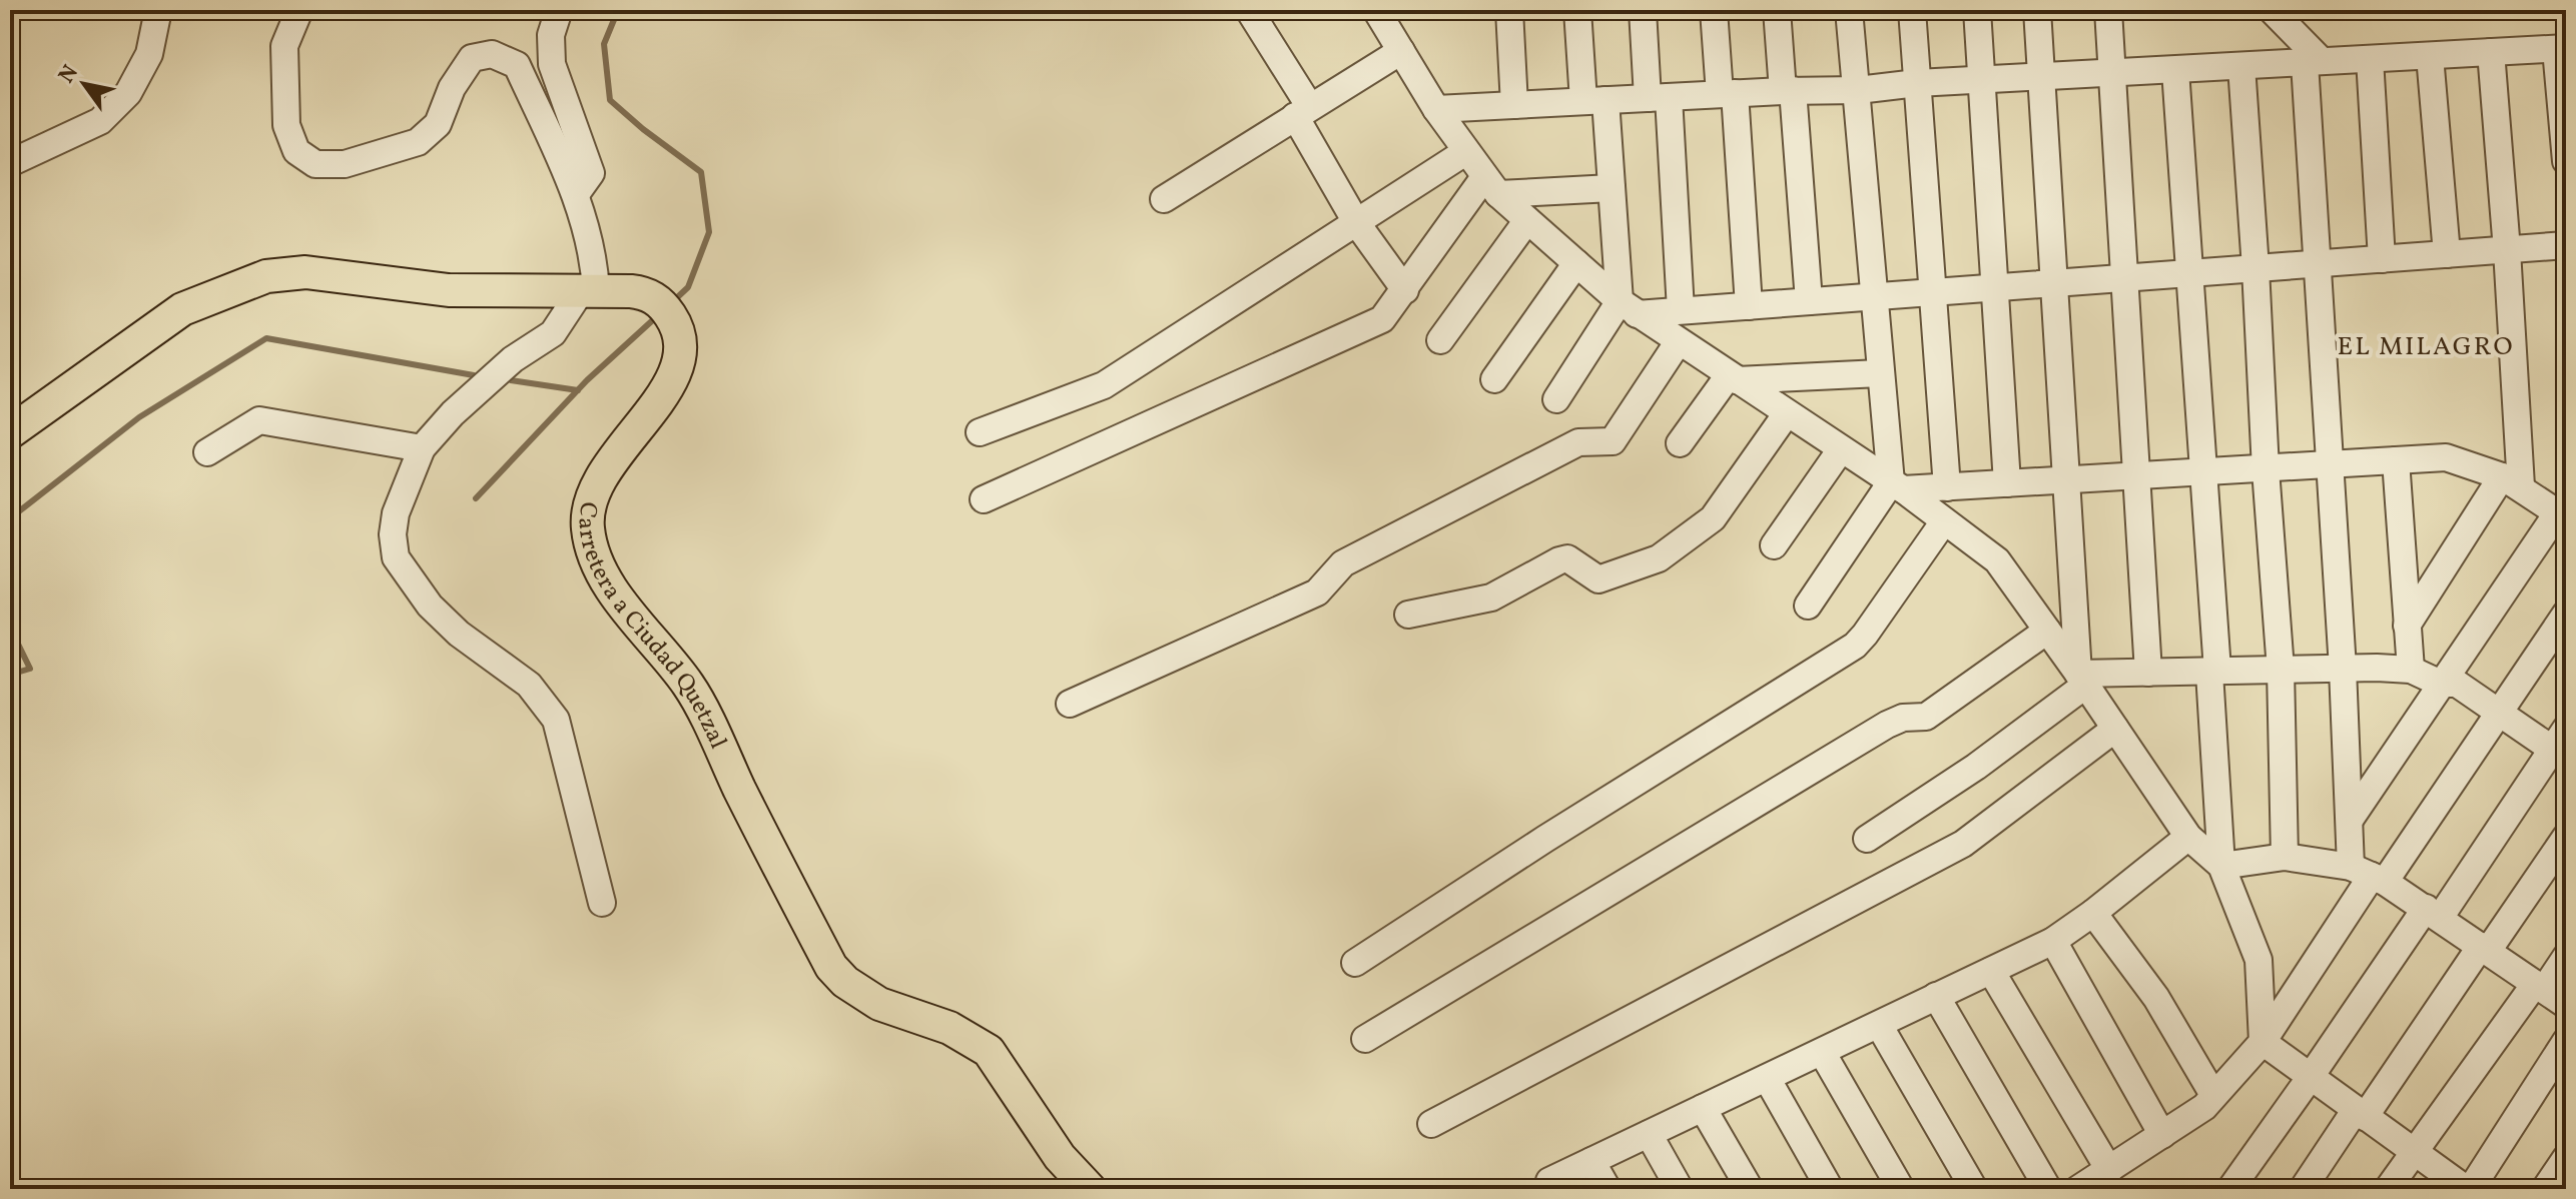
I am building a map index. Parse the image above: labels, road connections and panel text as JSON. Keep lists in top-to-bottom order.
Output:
{
  "streets": {
    "main road": ["Carretera a Ciudad Quetzal"]
  },
  "districts": ["EL MILAGRO"],
  "north": "top left"
}
